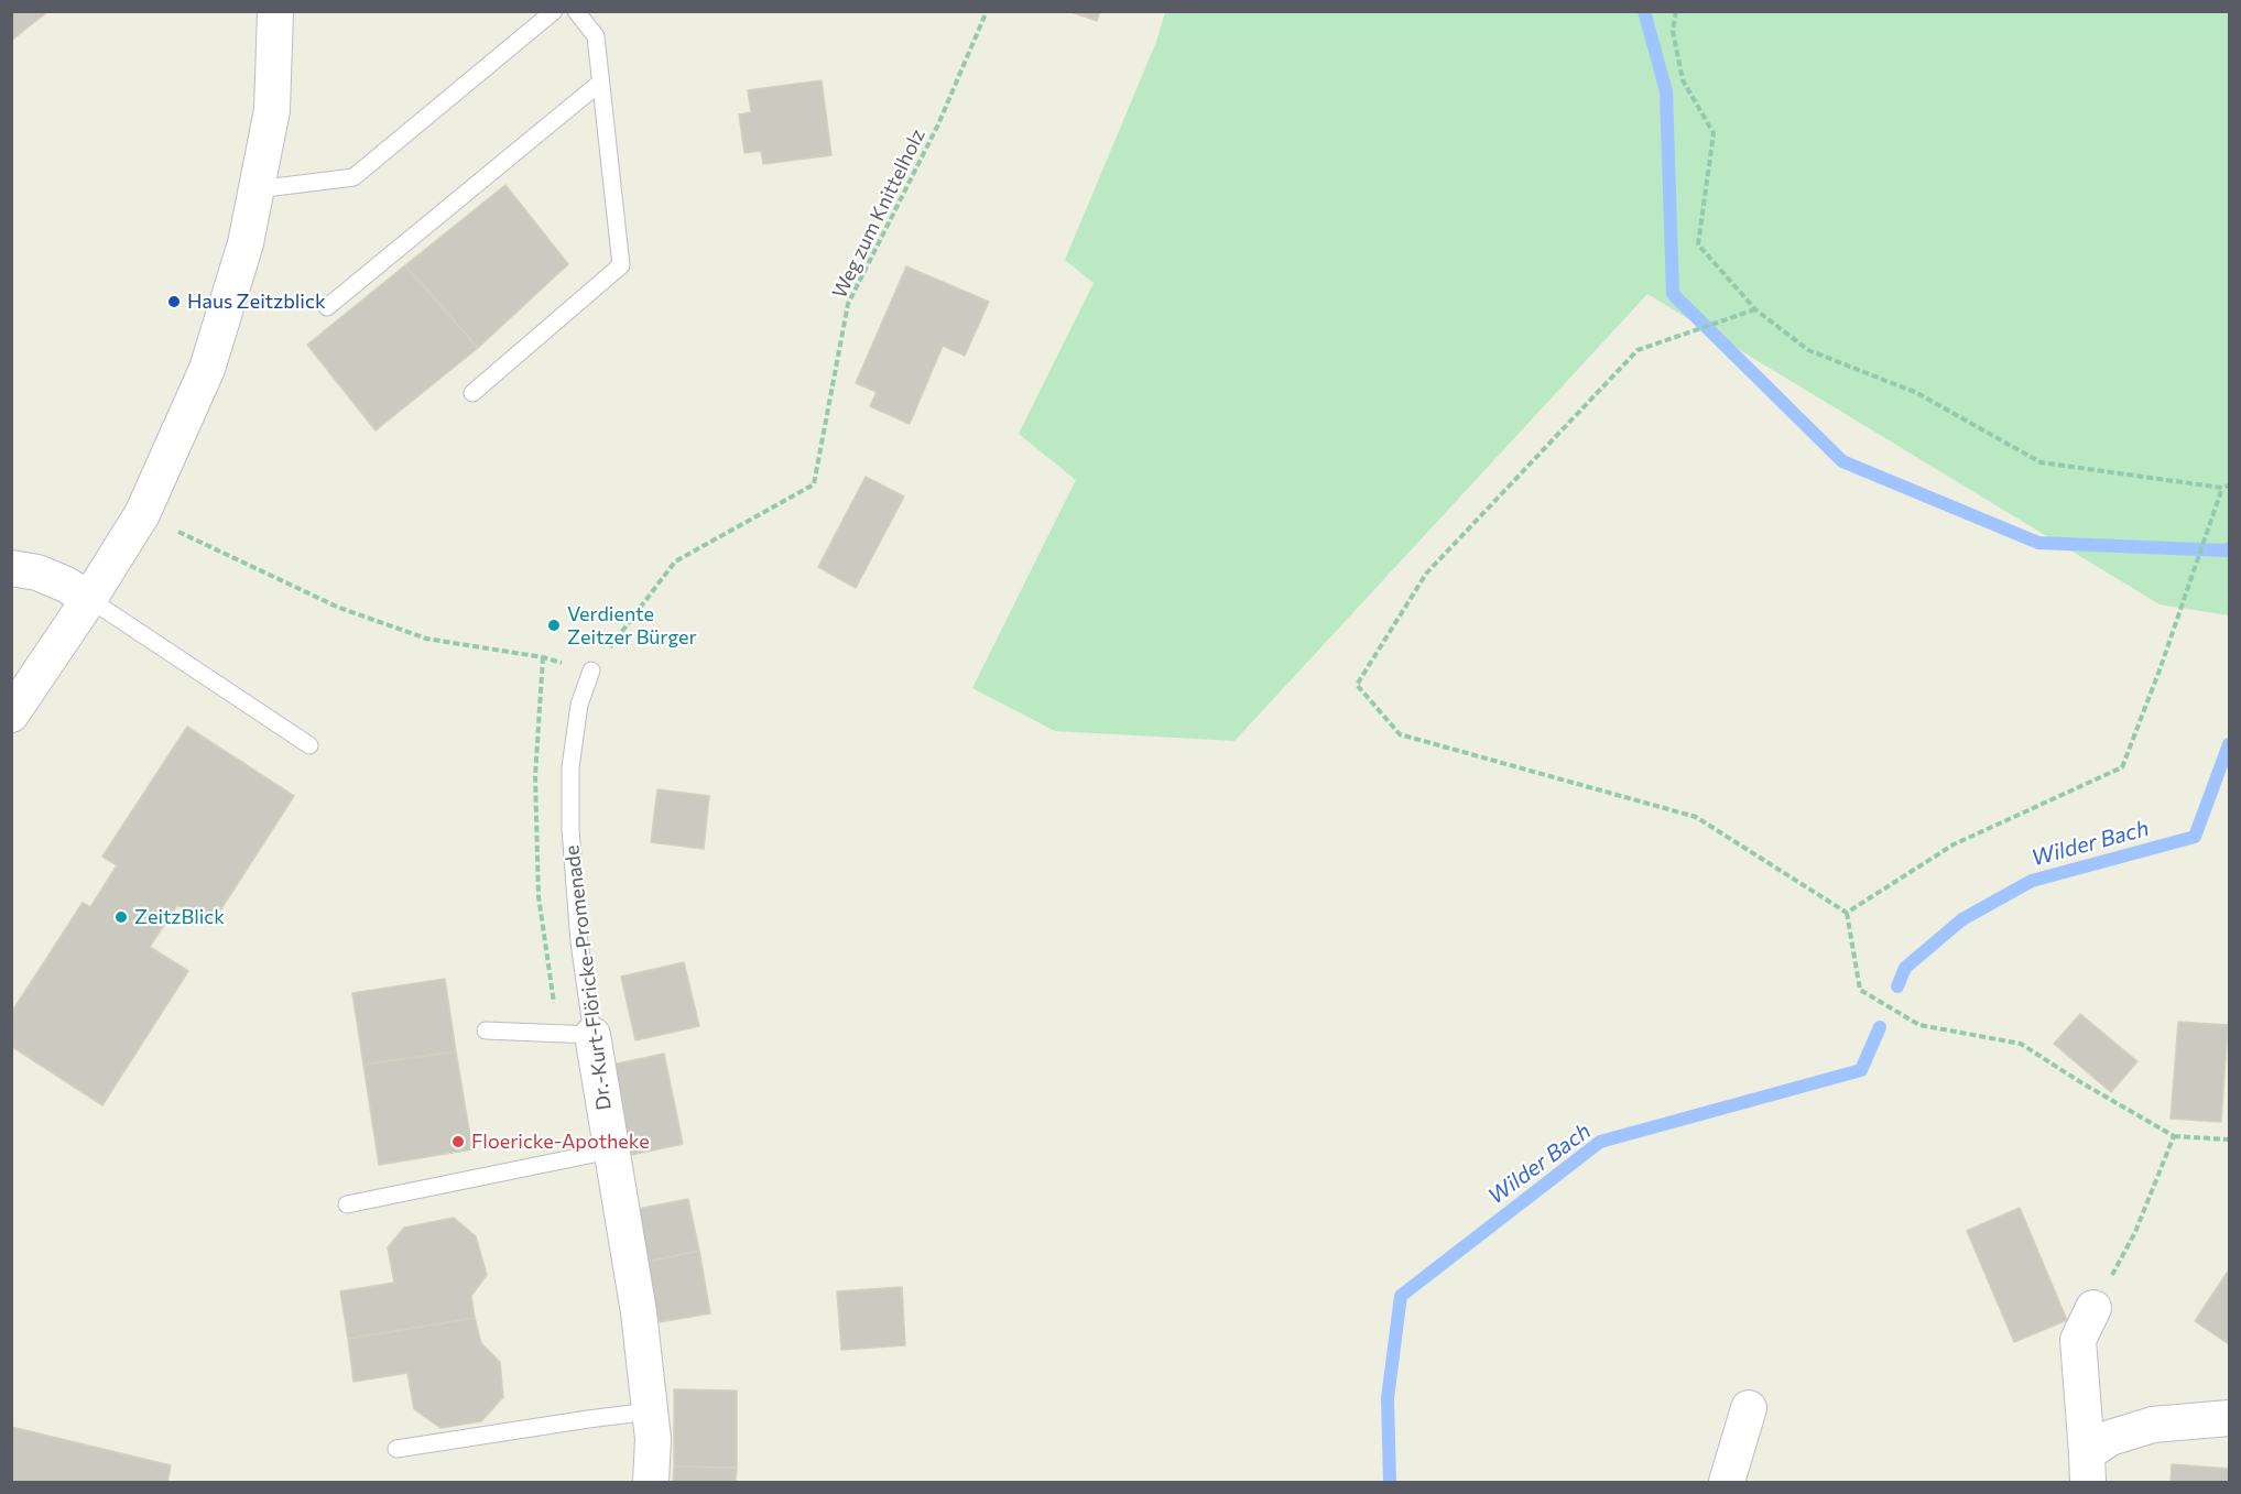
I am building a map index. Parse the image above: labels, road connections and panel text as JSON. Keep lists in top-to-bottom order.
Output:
{
  "streets": {
    "street": ["Dr.-Kurt-Flöricke-Promenade"],
    "path": ["Weg zum Knittelholz"]
  },
  "crossings": [
    ["Weg zum Knittelholz", "Dr.-Kurt-Flöricke-Promenade"]
  ],
  "water": ["Wilder Bach"],
  "places": [
    "Haus Zeitzblick",
    "Verdiente Zeitzer Bürger",
    "ZeitzBlick",
    "Floericke-Apotheke"
  ]
}
